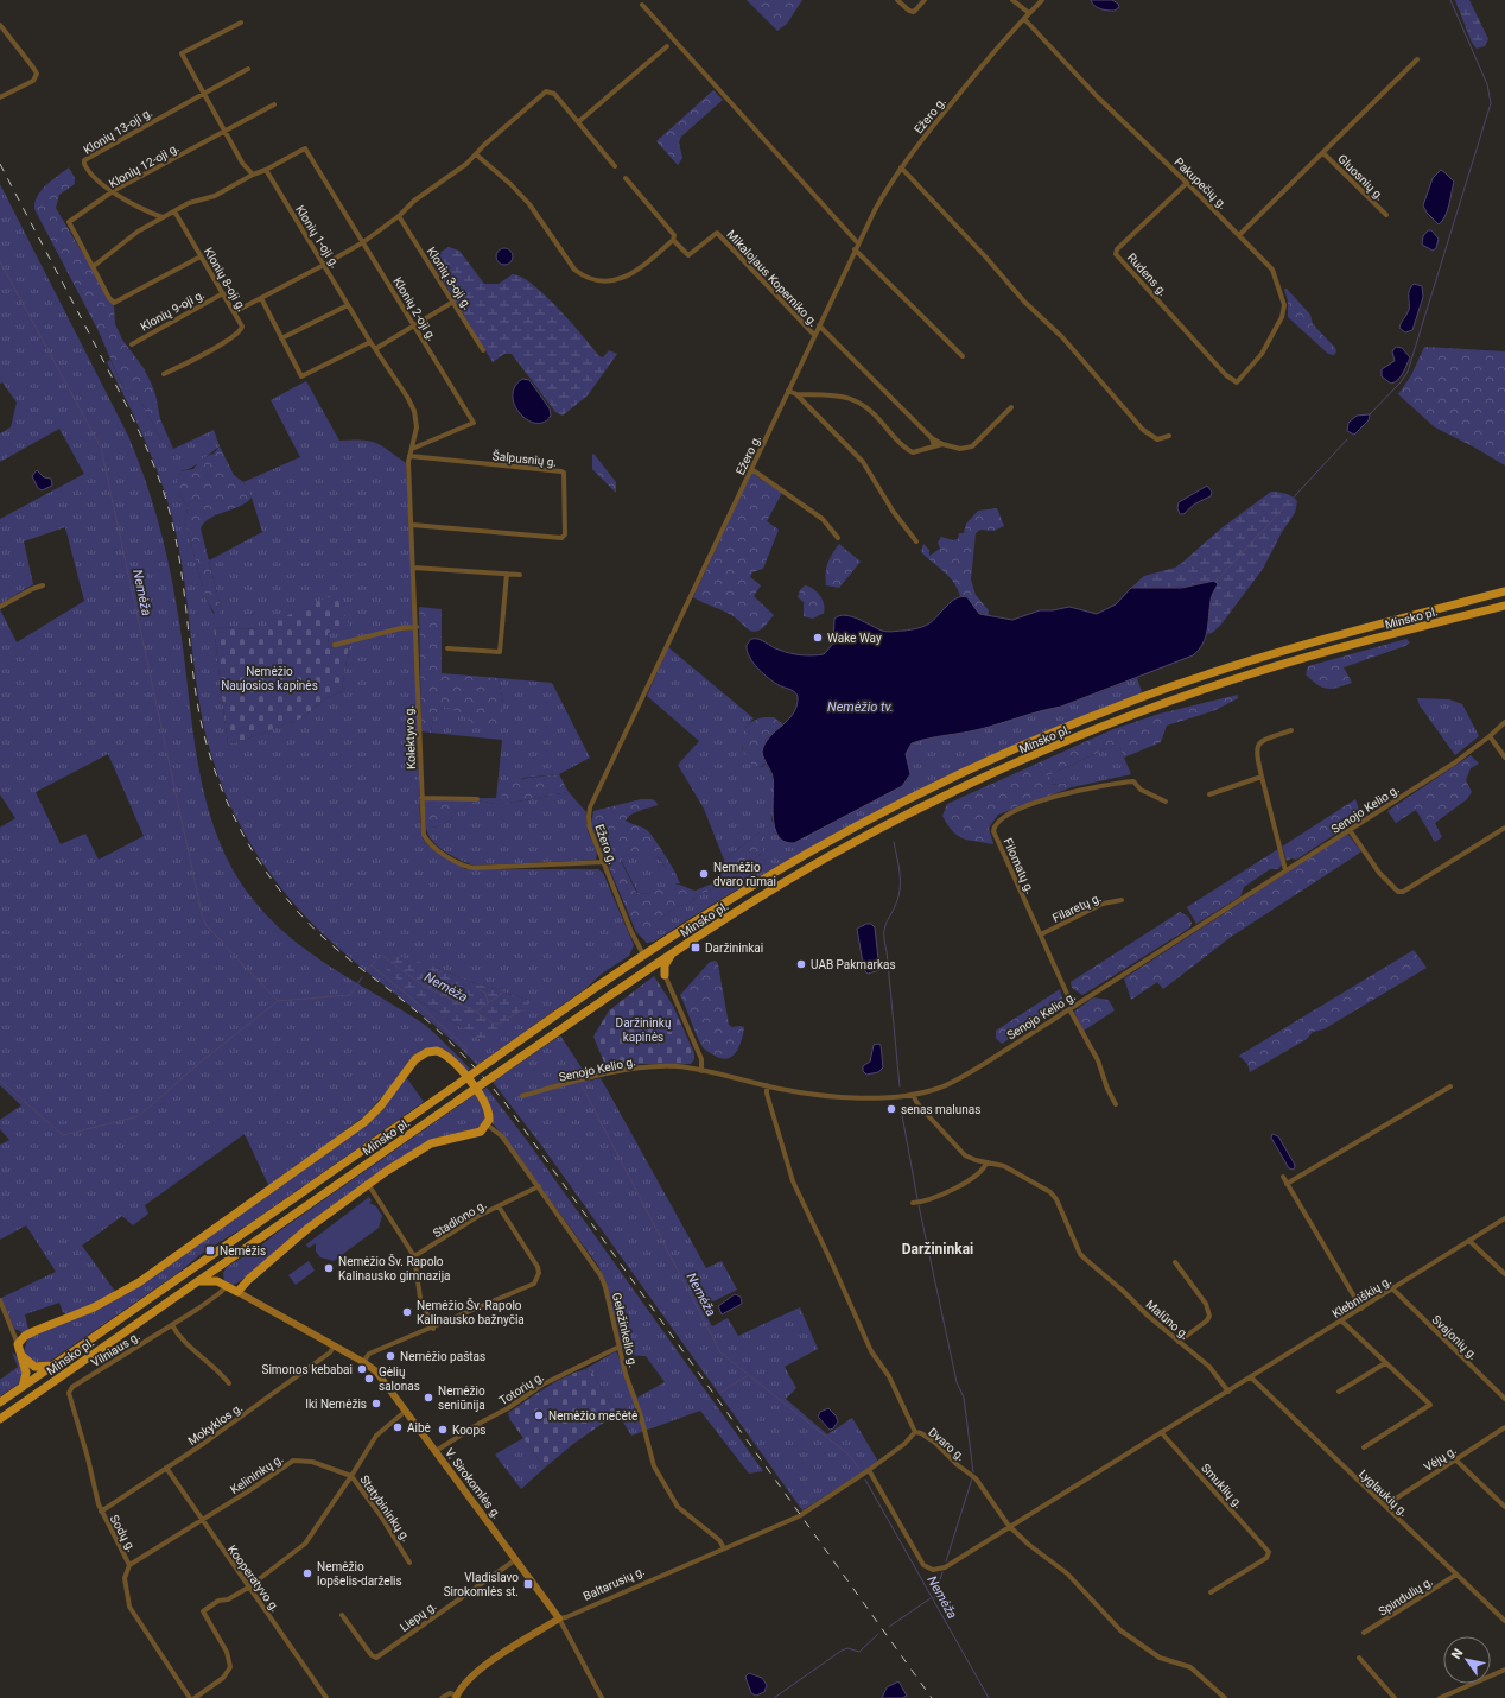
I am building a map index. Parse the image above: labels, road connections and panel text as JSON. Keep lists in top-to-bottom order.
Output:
{
  "streets": {
    "highway": ["Minsko pl."],
    "main road": ["V. Sirokomlės g.", "Baltarusių g."],
    "street": [
      "Ežero g.",
      "Klonių 13-oji g.",
      "Klonių 12-oji g.",
      "Gluosnių g.",
      "Pakupečių g.",
      "Klonių 1-oji g.",
      "Rudens g.",
      "Klonių 3-oji g.",
      "Mikalojaus Koperniko g.",
      "Klonių 8-oji g.",
      "Klonių 2-oji g.",
      "Klonių 9-oji g.",
      "Šalpusnių g.",
      "Kolektyvo g.",
      "Senojo Kelio g.",
      "Filomatų g.",
      "Filaretų g.",
      "Stadiono g.",
      "Klebniškių g.",
      "Malūno g.",
      "Geležinkelio g.",
      "Svajonių g.",
      "Vilniaus g.",
      "Totorių g.",
      "Mokyklos g.",
      "Dvaro g.",
      "Vėjų g.",
      "Kelininkų g.",
      "Smuklių g.",
      "Lyglaukių g.",
      "Statybininkų g.",
      "Sodų g.",
      "Kooperatyvo g.",
      "Spindulių g.",
      "Liepų g."
    ]
  },
  "crossings": [
    ["Ežero g.", "Pakupečių g."],
    ["Ežero g.", "Mikalojaus Koperniko g."],
    ["Ežero g.", "Minsko pl."],
    ["Ežero g.", "Kolektyvo g."],
    ["Klonių 13-oji g.", "Klonių 12-oji g."],
    ["Pakupečių g.", "Rudens g."],
    ["Klonių 1-oji g.", "Klonių 2-oji g."],
    ["Klonių 1-oji g.", "Kolektyvo g."],
    ["Klonių 8-oji g.", "Klonių 9-oji g."],
    ["Klonių 2-oji g.", "Kolektyvo g."],
    ["Šalpusnių g.", "Kolektyvo g."],
    ["Senojo Kelio g.", "Filomatų g."],
    ["Senojo Kelio g.", "Malūno g."],
    ["Senojo Kelio g.", "Dvaro g."],
    ["Filomatų g.", "Filaretų g."],
    ["Klebniškių g.", "Malūno g."],
    ["Klebniškių g.", "Svajonių g."],
    ["Klebniškių g.", "Lyglaukių g."],
    ["Geležinkelio g.", "Totorių g."],
    ["Geležinkelio g.", "Baltarusių g."],
    ["Vilniaus g.", "Sodų g."],
    ["Totorių g.", "V. Sirokomlės g."],
    ["Mokyklos g.", "V. Sirokomlės g."],
    ["Mokyklos g.", "Sodų g."],
    ["Mokyklos g.", "Kooperatyvo g."],
    ["Dvaro g.", "Baltarusių g."],
    ["Vėjų g.", "Lyglaukių g."],
    ["Kelininkų g.", "Statybininkų g."],
    ["Kelininkų g.", "Sodų g."],
    ["Kelininkų g.", "Kooperatyvo g."],
    ["V. Sirokomlės g.", "Baltarusių g."],
    ["V. Sirokomlės g.", "Liepų g."],
    ["Lyglaukių g.", "Spindulių g."],
    ["Statybininkų g.", "Kooperatyvo g."]
  ],
  "districts": ["Daržininkai"],
  "water": ["Nemėža", "Nemėžio tv."],
  "parks": ["Nemėžio Naujosios kapinės", "Daržininkų kapinės"],
  "places": {
    "other": [
      "Wake Way",
      "Nemėžio dvaro rūmai",
      "UAB Pakmarkas",
      "senas malunas",
      "Nemėžio Šv. Rapolo Kalinausko gimnazija",
      "Nemėžio Šv. Rapolo Kalinausko bažnyčia",
      "Nemėžio paštas",
      "Simonos kebabai",
      "Gėlių salonas",
      "Nemėžio seniūnija",
      "Iki Nemėžis",
      "Nemėžio mečėtė",
      "Aibė",
      "Koops",
      "Nemėžio lopšelis-darželis"
    ],
    "transit": ["Daržininkai", "Nemėžis", "Vladislavo Sirokomlės st."]
  },
  "north": "top left"
}
